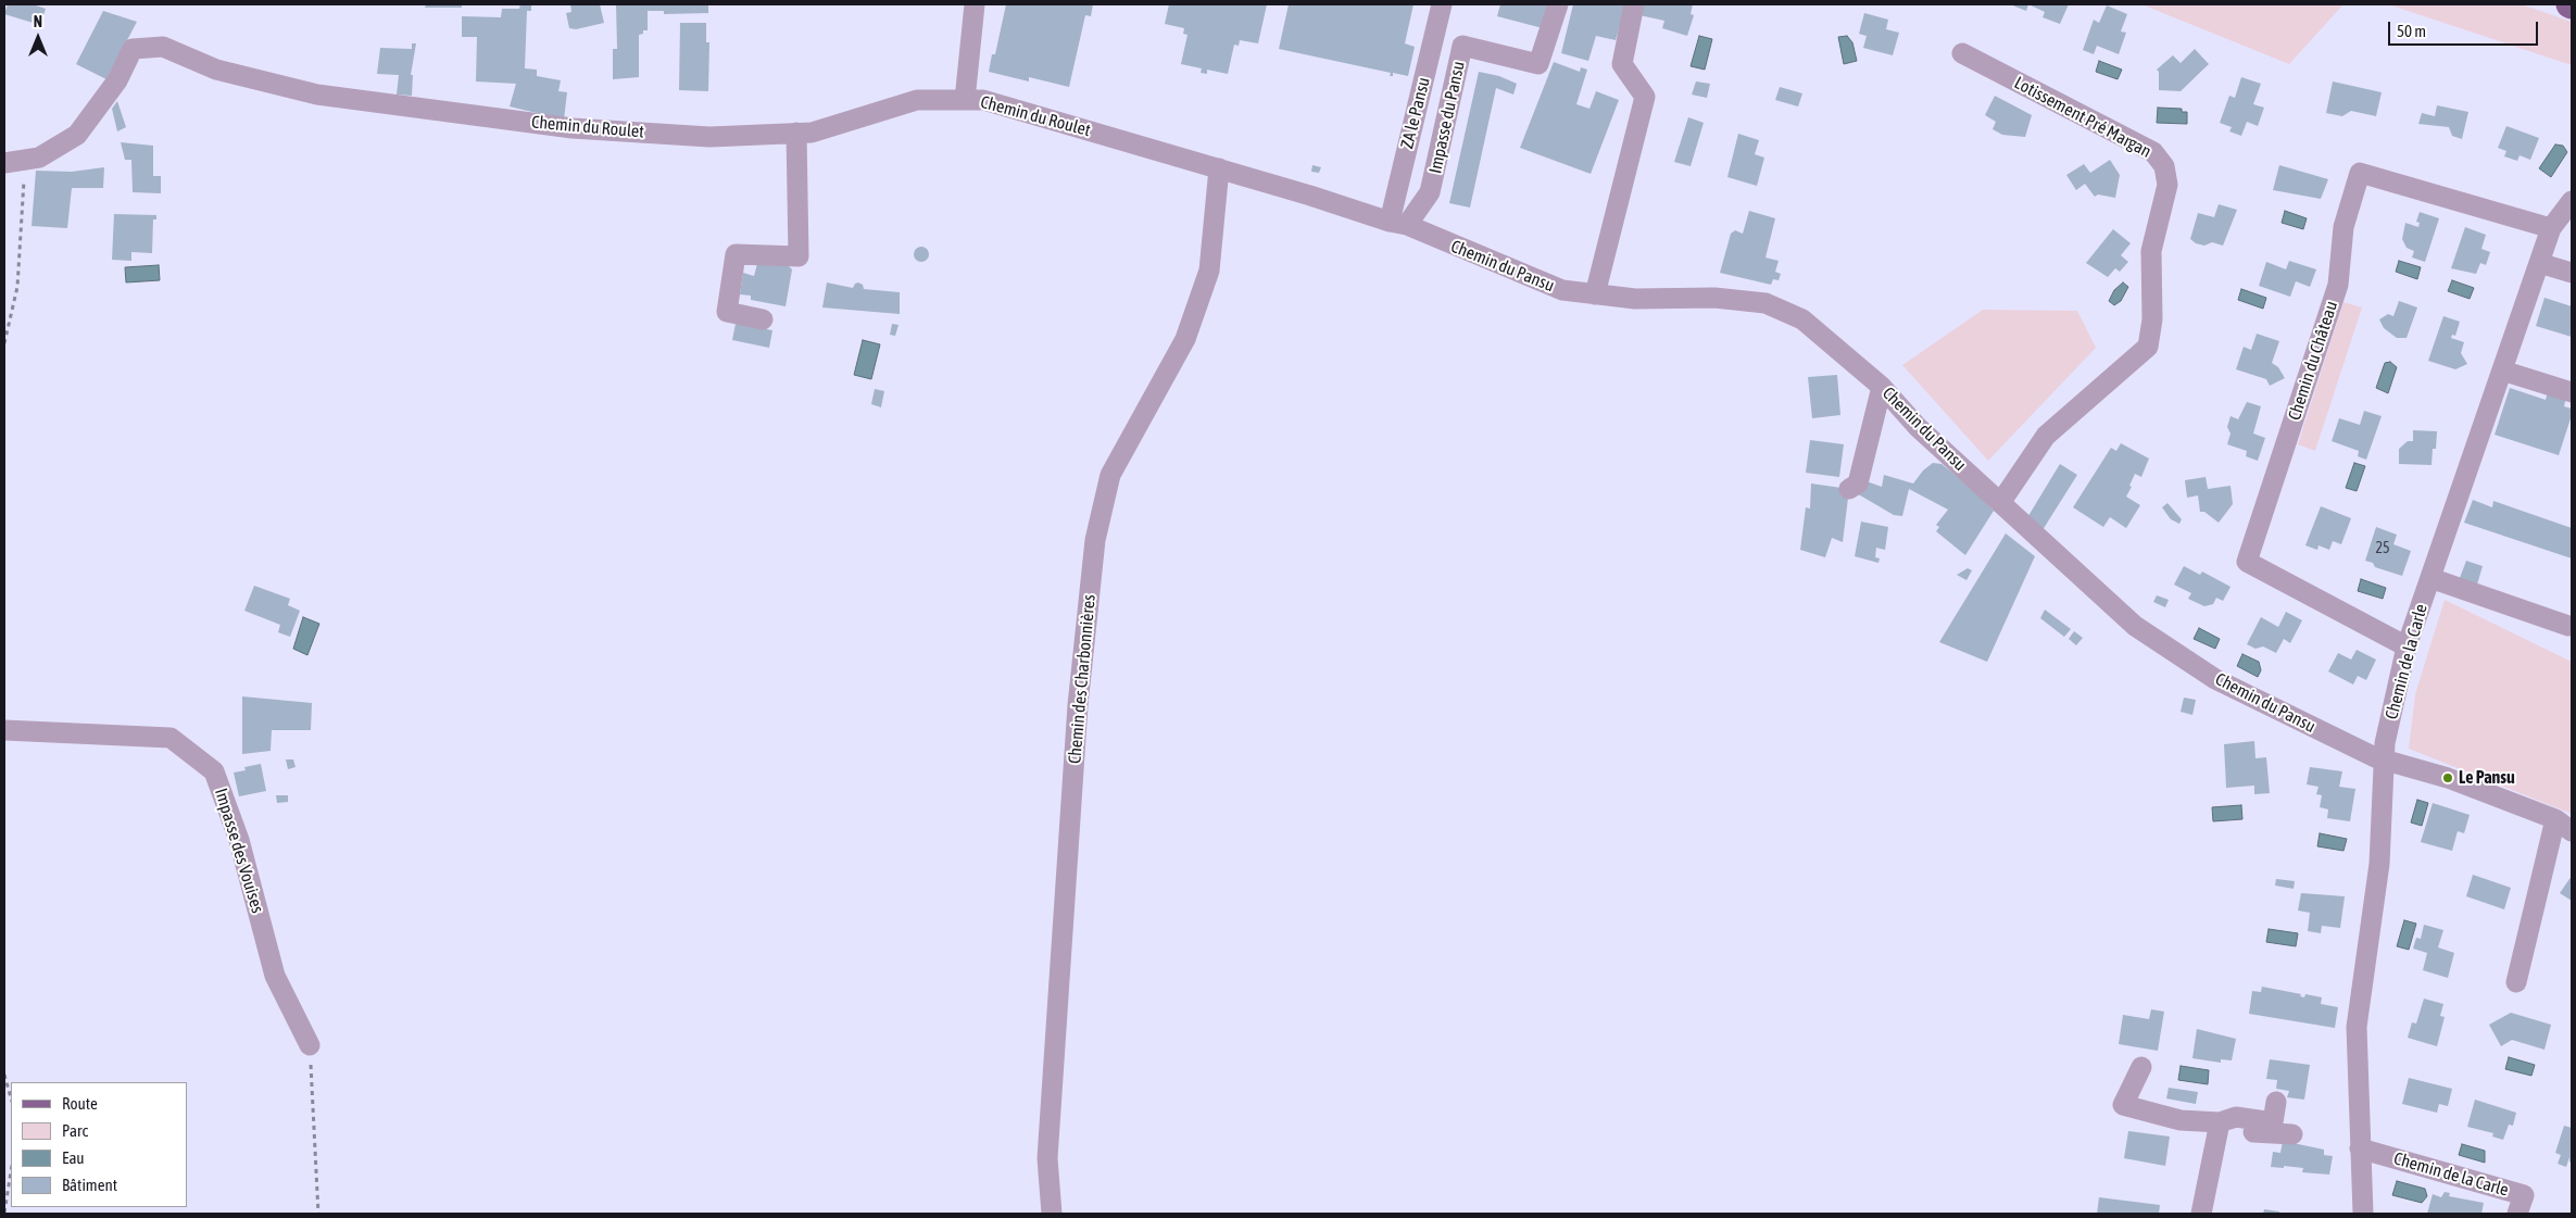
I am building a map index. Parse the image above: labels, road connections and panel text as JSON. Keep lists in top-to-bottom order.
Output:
{
  "streets": {
    "street": [
      "ZA le Pansu",
      "Chemin du Roulet",
      "Impasse du Pansu",
      "Lotissement Pré Margan",
      "Chemin du Pansu",
      "Chemin du Château",
      "Chemin de la Carle",
      "Chemin des Charbonnières",
      "Impasse des Vouises"
    ]
  },
  "crossings": [
    ["ZA le Pansu", "Impasse du Pansu"],
    ["ZA le Pansu", "Chemin du Pansu"],
    ["Chemin du Roulet", "Chemin du Pansu"],
    ["Chemin du Roulet", "Chemin des Charbonnières"],
    ["Impasse du Pansu", "Chemin du Pansu"],
    ["Lotissement Pré Margan", "Chemin du Pansu"],
    ["Chemin du Pansu", "Chemin de la Carle"],
    ["Chemin du Pansu", "Chemin des Charbonnières"],
    ["Chemin du Château", "Chemin de la Carle"]
  ],
  "places": ["Le Pansu"],
  "house_numbers": ["25"],
  "legend": [
    "Route",
    "Parc",
    "Eau",
    "Bâtiment"
  ],
  "scale_bar": "50 m",
  "north": "top"
}
